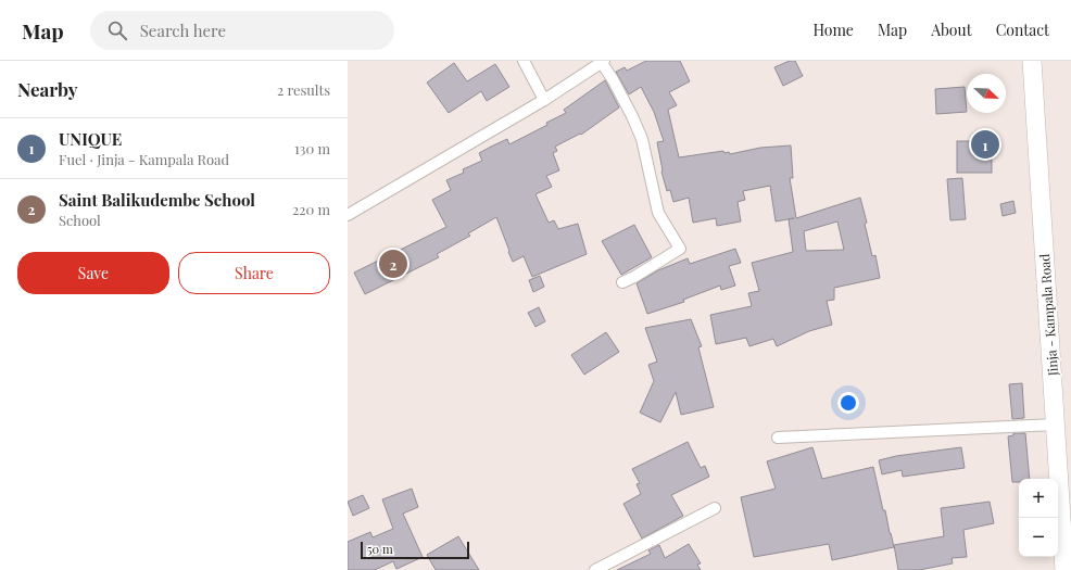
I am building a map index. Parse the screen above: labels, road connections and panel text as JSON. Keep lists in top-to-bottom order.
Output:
{
  "streets": {
    "highway": ["Jinja - Kampala Road"]
  },
  "scale_bar": "50 m",
  "north": "bottom right",
  "page": {
    "header": "Map",
    "search": "Search here",
    "nav": [
      "Home",
      "Map",
      "About",
      "Contact"
    ],
    "heading": ["Nearby", "2 results"],
    "list": [
      {
        "mark": "1",
        "name": "UNIQUE",
        "note": "Fuel · Jinja - Kampala Road",
        "value": "130 m"
      },
      {
        "mark": "2",
        "name": "Saint Balikudembe School",
        "note": "School",
        "value": "220 m"
      }
    ],
    "pins": ["1", "2"],
    "buttons": ["Save", "Share"],
    "map_buttons": ["+", "−"],
    "scale": "50 m"
  }
}
